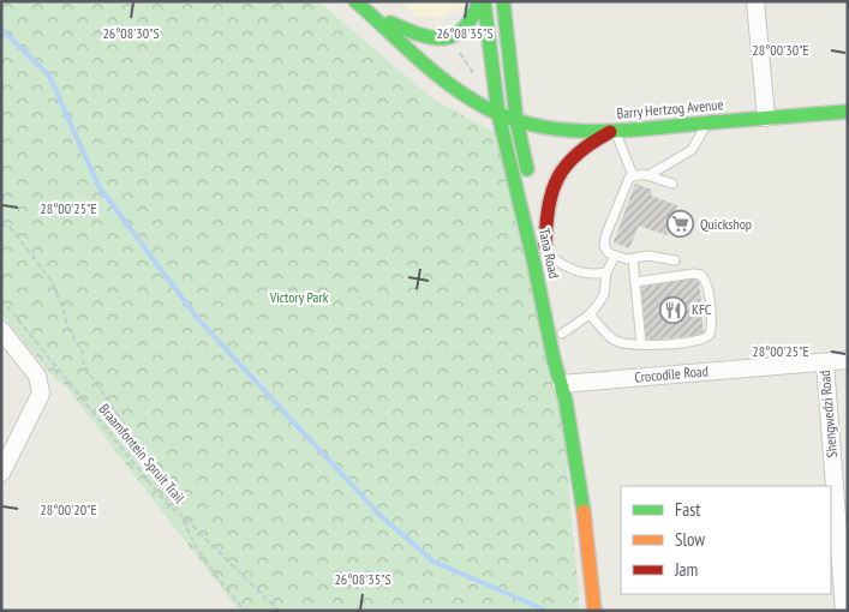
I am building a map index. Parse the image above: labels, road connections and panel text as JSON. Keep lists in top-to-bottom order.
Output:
{
  "streets": {
    "main road": ["Barry Hertzog Avenue", "Tana Road"],
    "street": ["Crocodile Road", "Shengwedzi Road"],
    "path": ["Braamfontein Spruit Trail"]
  },
  "crossings": [
    ["Barry Hertzog Avenue", "Tana Road"],
    ["Tana Road", "Crocodile Road"],
    ["Crocodile Road", "Shengwedzi Road"]
  ],
  "parks": ["Victory Park"],
  "places": {
    "supermarket": ["Quickshop"],
    "restaurant": ["KFC"]
  },
  "legend": ["Fast", "Slow", "Jam"],
  "coordinates": [
    "26°08'35\"S",
    "26°08'30\"S",
    "28°00'30\"E",
    "28°00'25\"E",
    "28°00'20\"E"
  ]
}
